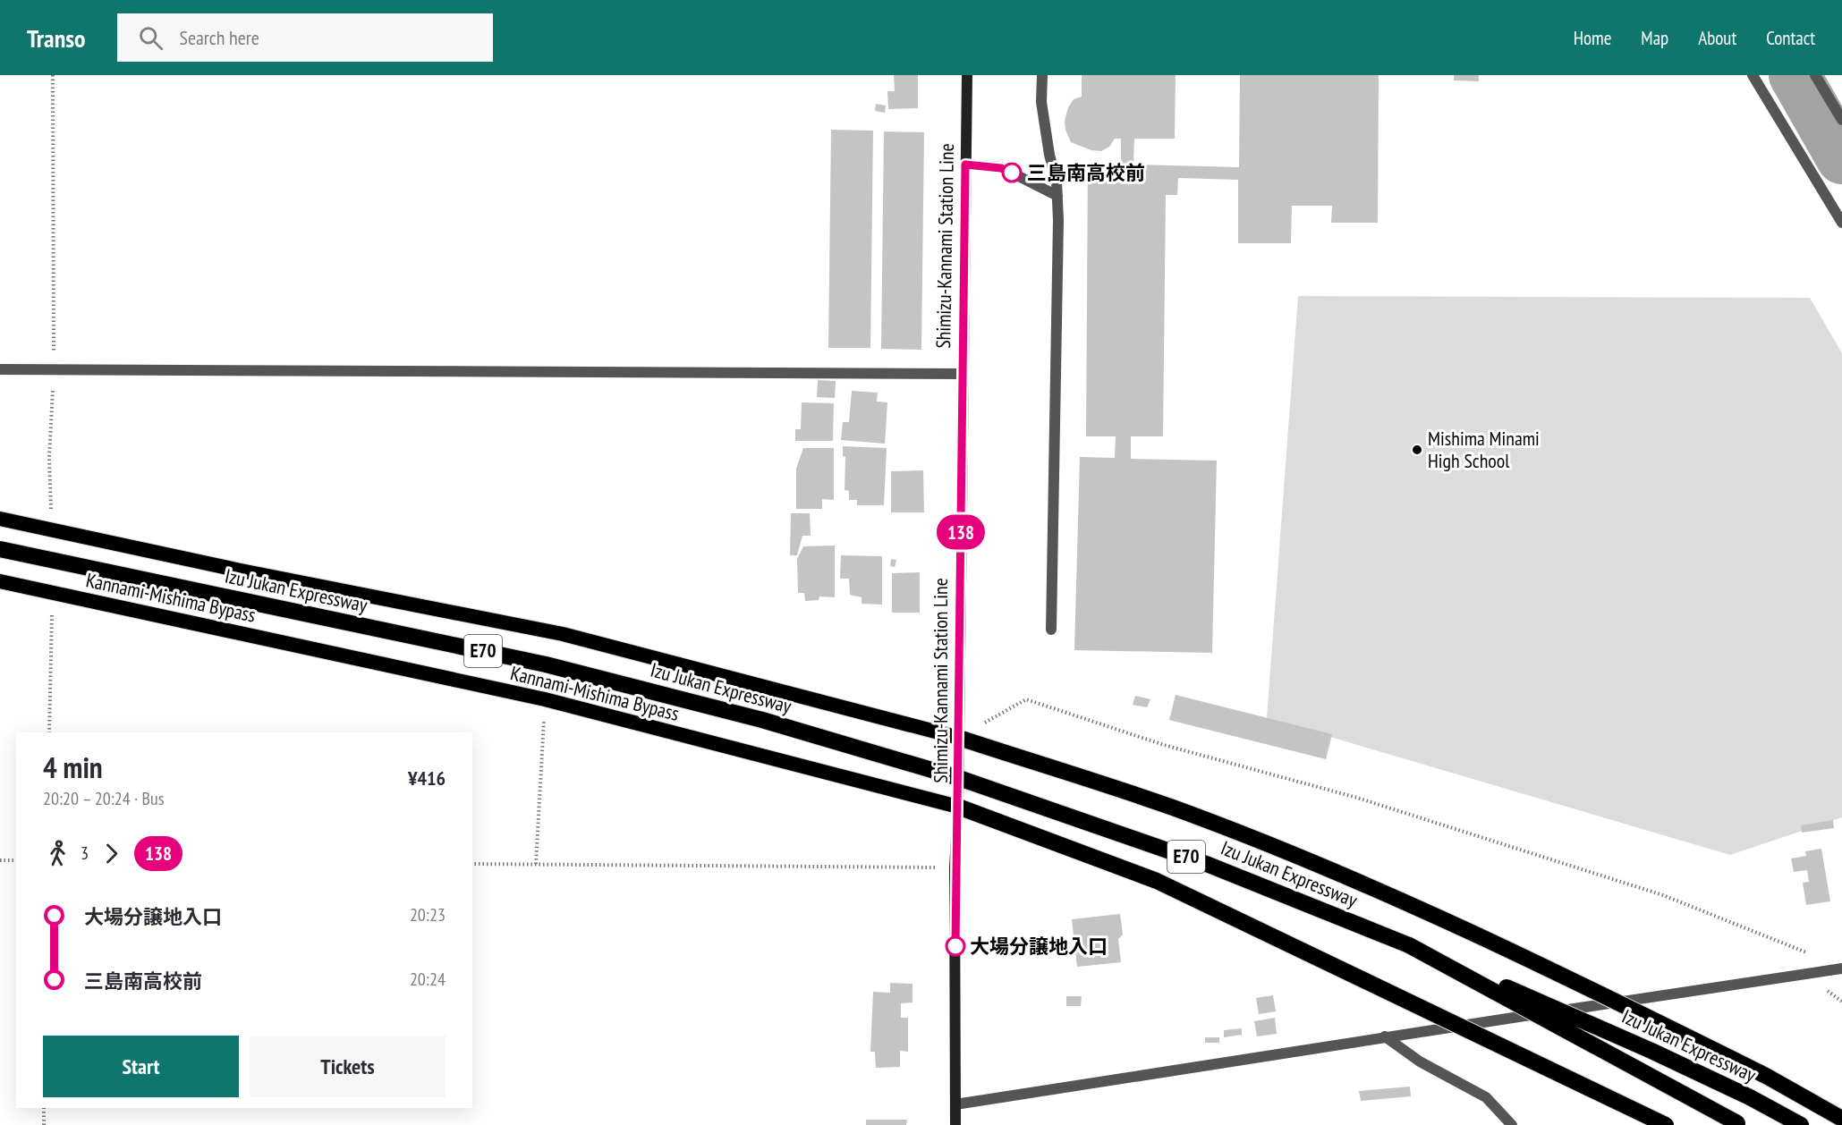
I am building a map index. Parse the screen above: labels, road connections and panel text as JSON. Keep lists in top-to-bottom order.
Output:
{
  "streets": {
    "highway": ["Izu Jukan Expressway", "Kannami-Mishima Bypass", "E70"],
    "main road": ["Shimizu-Kannami Station Line"]
  },
  "crossings": [
    ["Shimizu-Kannami Station Line", "Kannami-Mishima Bypass"]
  ],
  "places": ["三島南高校前", "Mishima Minami High School", "大場分譲地入口"],
  "lines": ["bus line 138"],
  "page": {
    "header": "Transo",
    "search": "Search here",
    "nav": [
      "Home",
      "Map",
      "About",
      "Contact"
    ],
    "on_map": "138",
    "heading": ["4 min", "20:20 – 20:24 · Bus", "¥416"],
    "legs": ["3", "138"],
    "list": [
      {
        "name": "大場分譲地入口",
        "value": "20:23"
      },
      {
        "name": "三島南高校前",
        "value": "20:24"
      }
    ],
    "buttons": ["Start", "Tickets"]
  }
}
